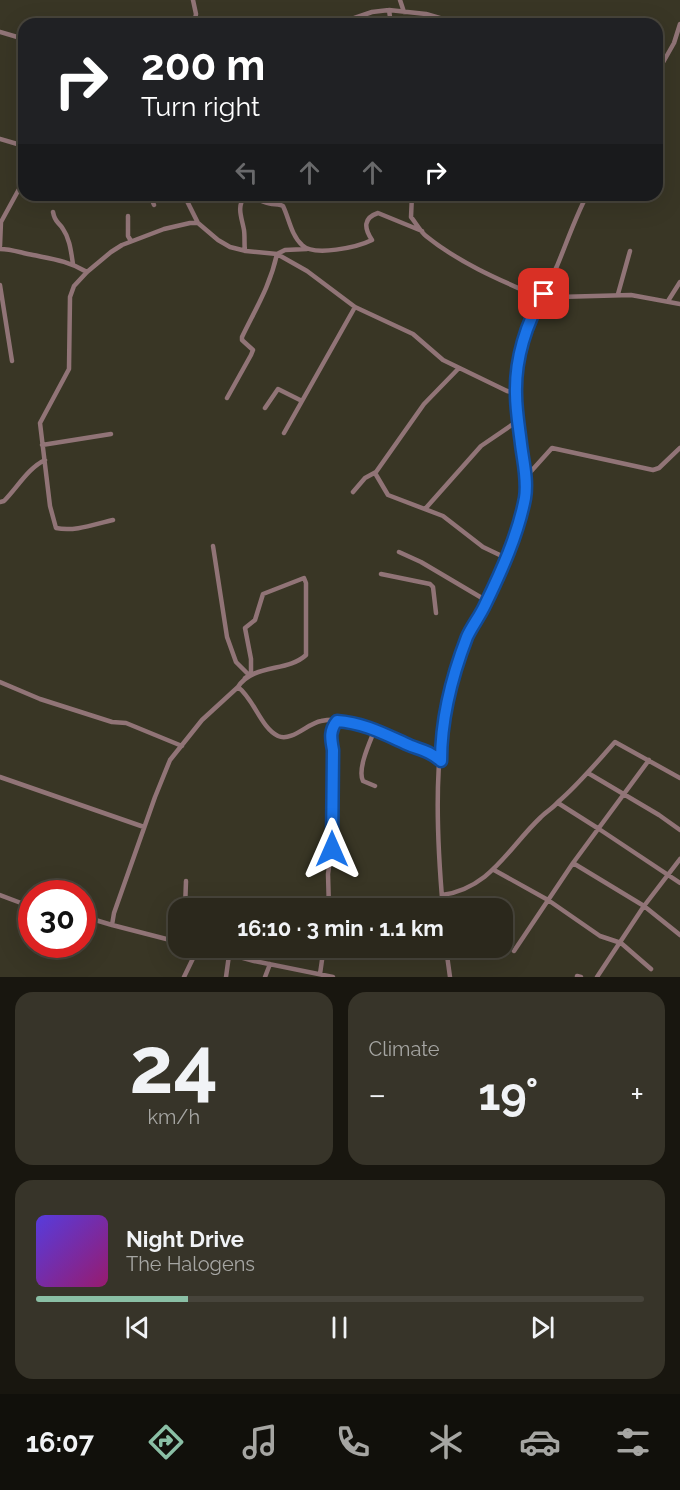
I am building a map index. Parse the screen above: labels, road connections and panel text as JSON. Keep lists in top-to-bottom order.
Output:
{
  "page": {
    "turn": ["200 m", "Turn right"],
    "limit": "30",
    "trip": "16:10 · 3 min · 1.1 km",
    "tile": [
      ["24", "km/h"],
      "Climate"
    ],
    "heat": ["−", "19°", "+"],
    "song": ["Night Drive", "The Halogens"],
    "tabs": "16:07"
  }
}
